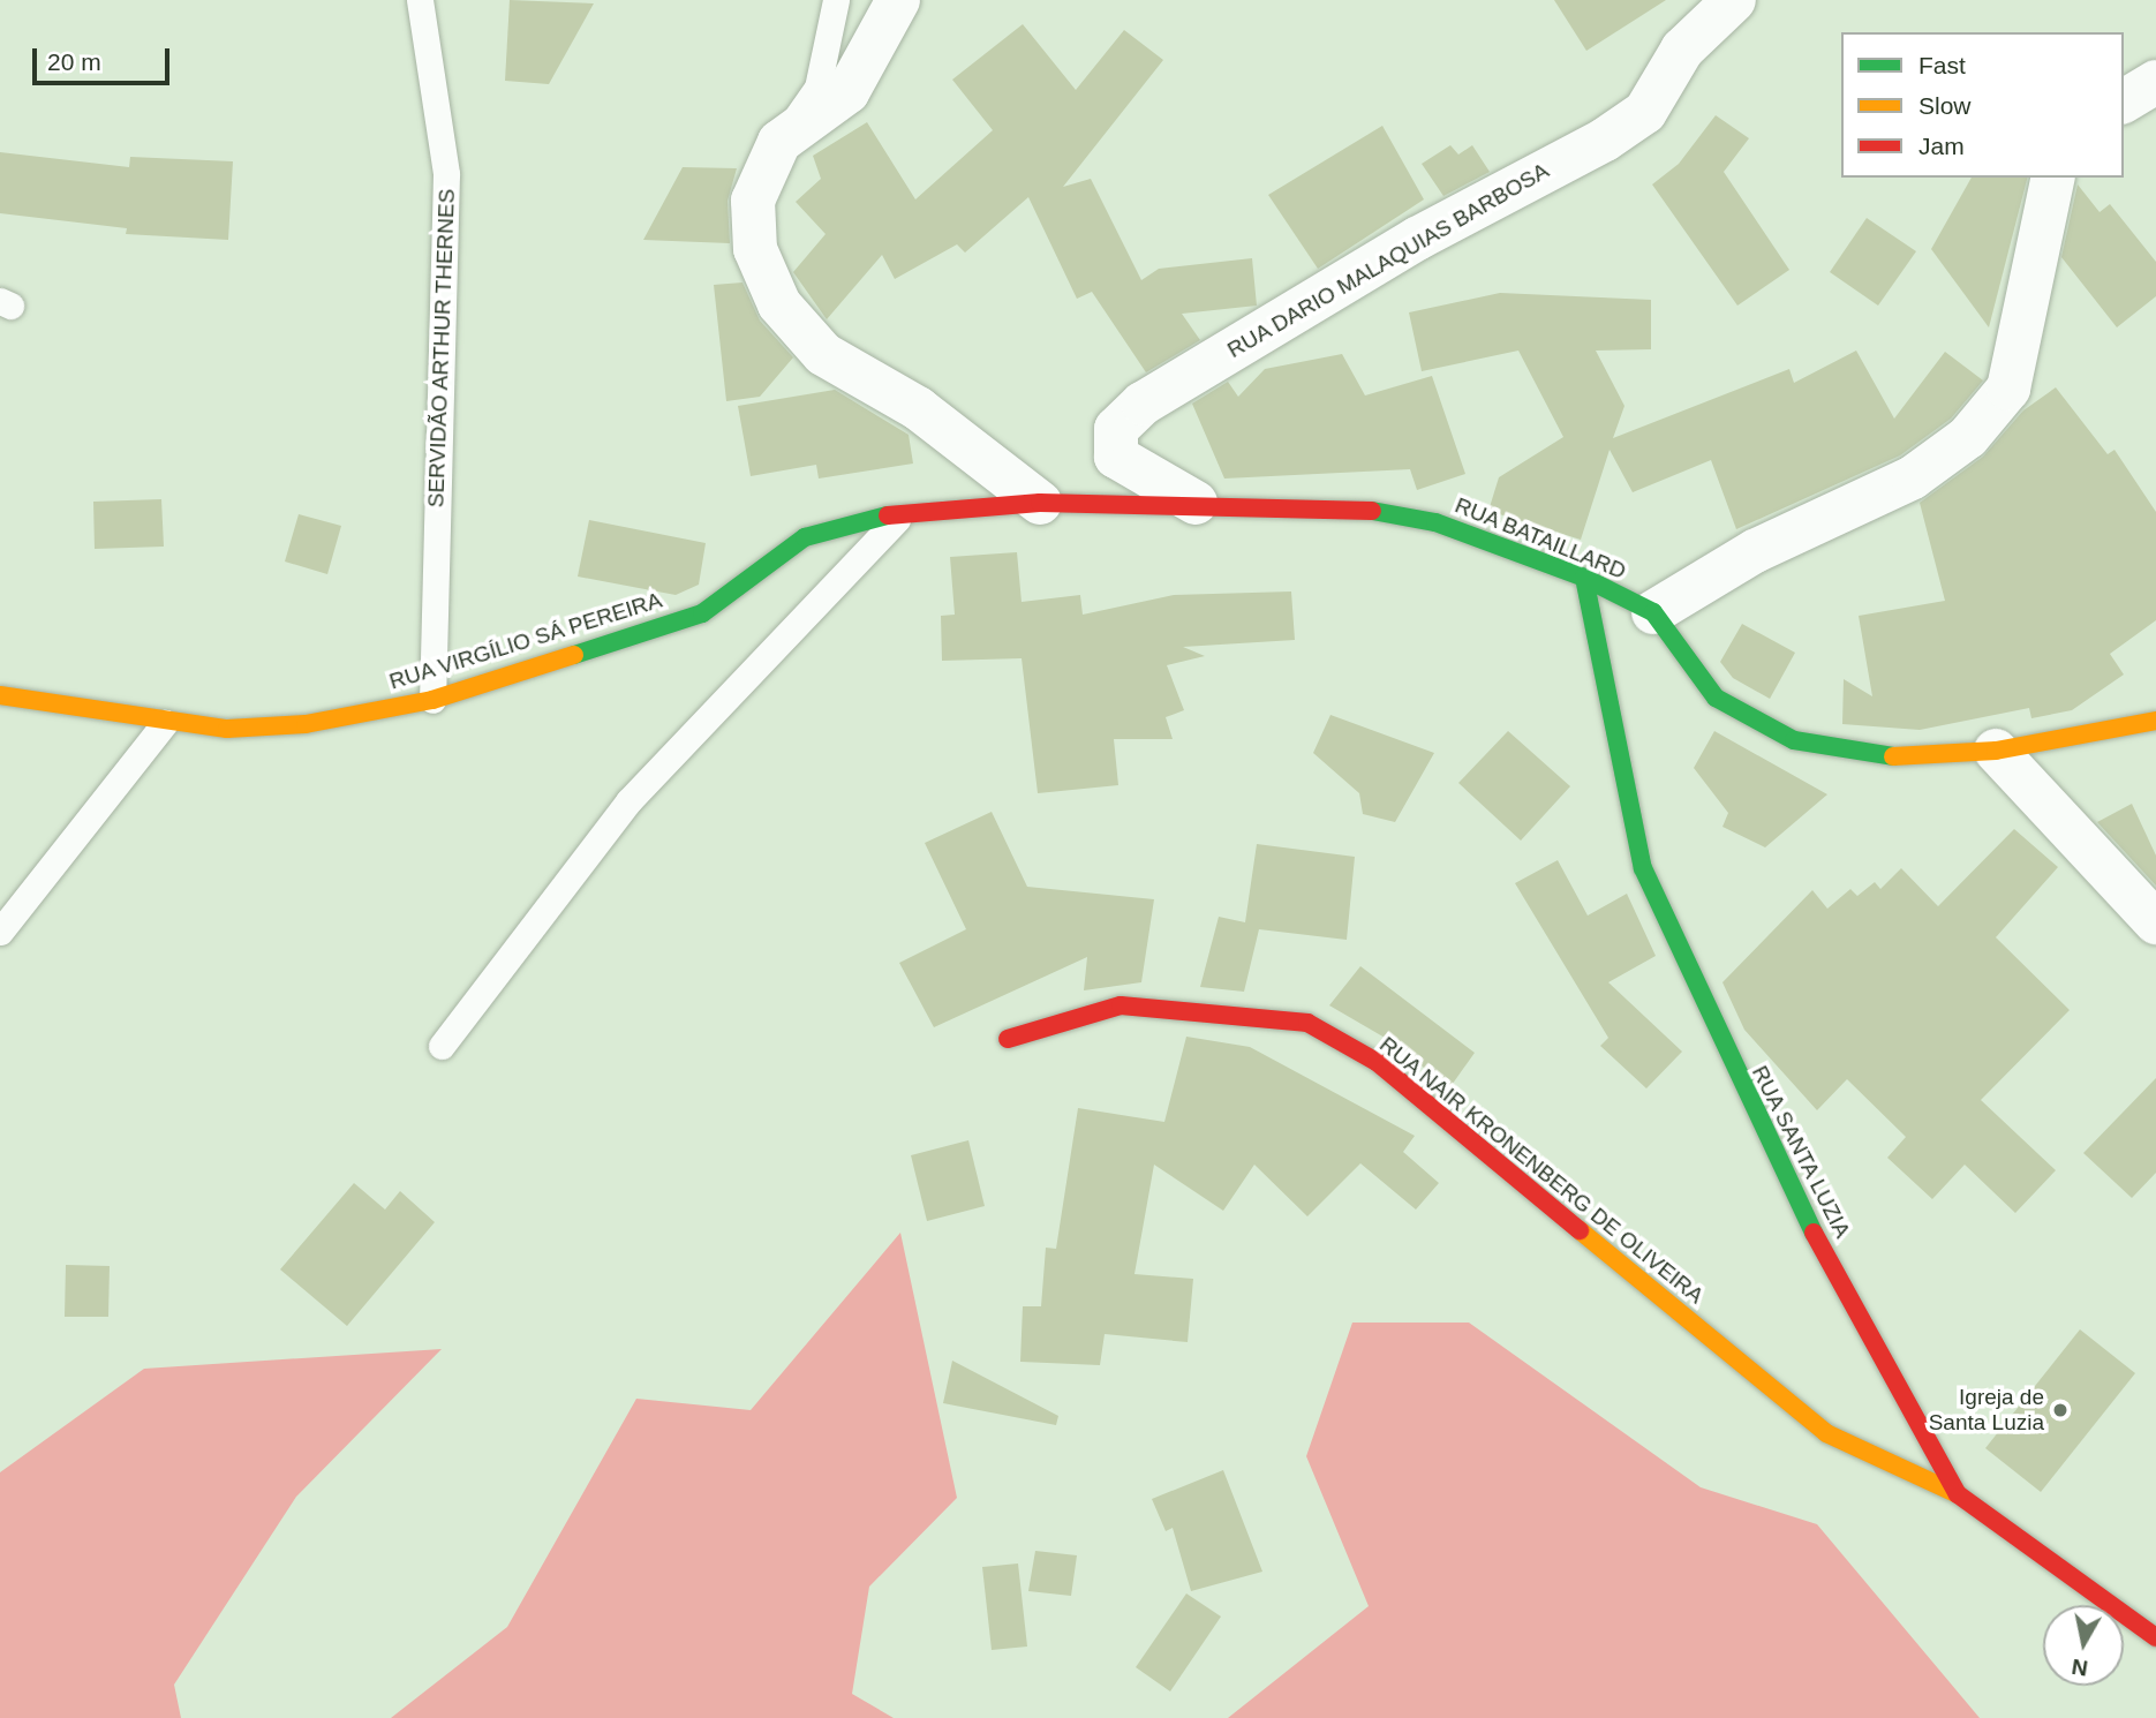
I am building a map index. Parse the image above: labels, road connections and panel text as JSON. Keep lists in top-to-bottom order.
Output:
{
  "streets": {
    "street": [
      "RUA DARIO MALAQUIAS BARBOSA",
      "RUA BATAILLARD",
      "RUA VIRGÍLIO SÁ PEREIRA",
      "RUA SANTA LUZIA",
      "RUA NAIR KRONENBERG DE OLIVEIRA"
    ],
    "lane": ["SERVIDÃO ARTHUR THERNES"]
  },
  "crossings": [
    ["RUA DARIO MALAQUIAS BARBOSA", "RUA BATAILLARD"],
    ["SERVIDÃO ARTHUR THERNES", "RUA VIRGÍLIO SÁ PEREIRA"],
    ["RUA BATAILLARD", "RUA VIRGÍLIO SÁ PEREIRA"],
    ["RUA BATAILLARD", "RUA SANTA LUZIA"],
    ["RUA SANTA LUZIA", "RUA NAIR KRONENBERG DE OLIVEIRA"]
  ],
  "places": ["Igreja de Santa Luzia"],
  "legend": ["Fast", "Slow", "Jam"],
  "scale_bar": "20 m",
  "north": "bottom"
}
